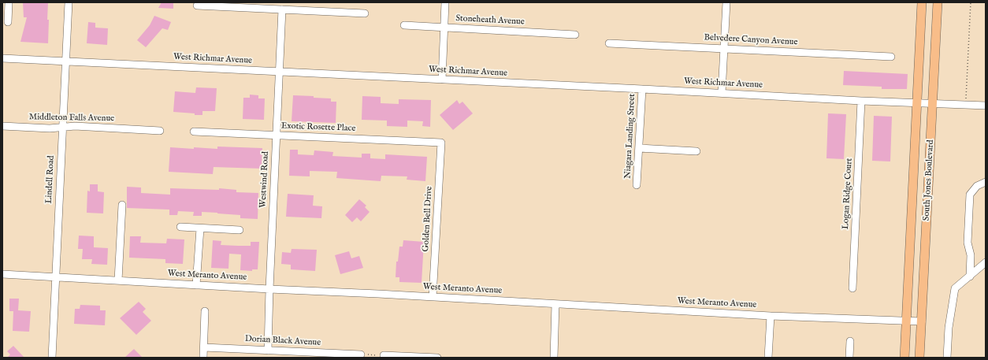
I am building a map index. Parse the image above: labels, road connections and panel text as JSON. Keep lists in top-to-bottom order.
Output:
{
  "streets": {
    "main road": ["South Jones Boulevard"],
    "street": [
      "Stoneheath Avenue",
      "Belvedere Canyon Avenue",
      "West Richmar Avenue",
      "Middleton Falls Avenue",
      "Exotic Rosette Place",
      "Niagara Landing Street",
      "Lindell Road",
      "Westwind Road",
      "Logan Ridge Court",
      "Golden Bell Drive",
      "West Meranto Avenue",
      "Dorian Black Avenue"
    ]
  },
  "crossings": [
    ["West Richmar Avenue", "Niagara Landing Street"],
    ["West Richmar Avenue", "Lindell Road"],
    ["West Richmar Avenue", "Westwind Road"],
    ["West Richmar Avenue", "South Jones Boulevard"],
    ["West Richmar Avenue", "Logan Ridge Court"],
    ["Middleton Falls Avenue", "Lindell Road"],
    ["Exotic Rosette Place", "Westwind Road"],
    ["Exotic Rosette Place", "Golden Bell Drive"],
    ["Lindell Road", "West Meranto Avenue"],
    ["Westwind Road", "West Meranto Avenue"],
    ["Westwind Road", "Dorian Black Avenue"],
    ["South Jones Boulevard", "West Meranto Avenue"],
    ["Golden Bell Drive", "West Meranto Avenue"]
  ]
}
